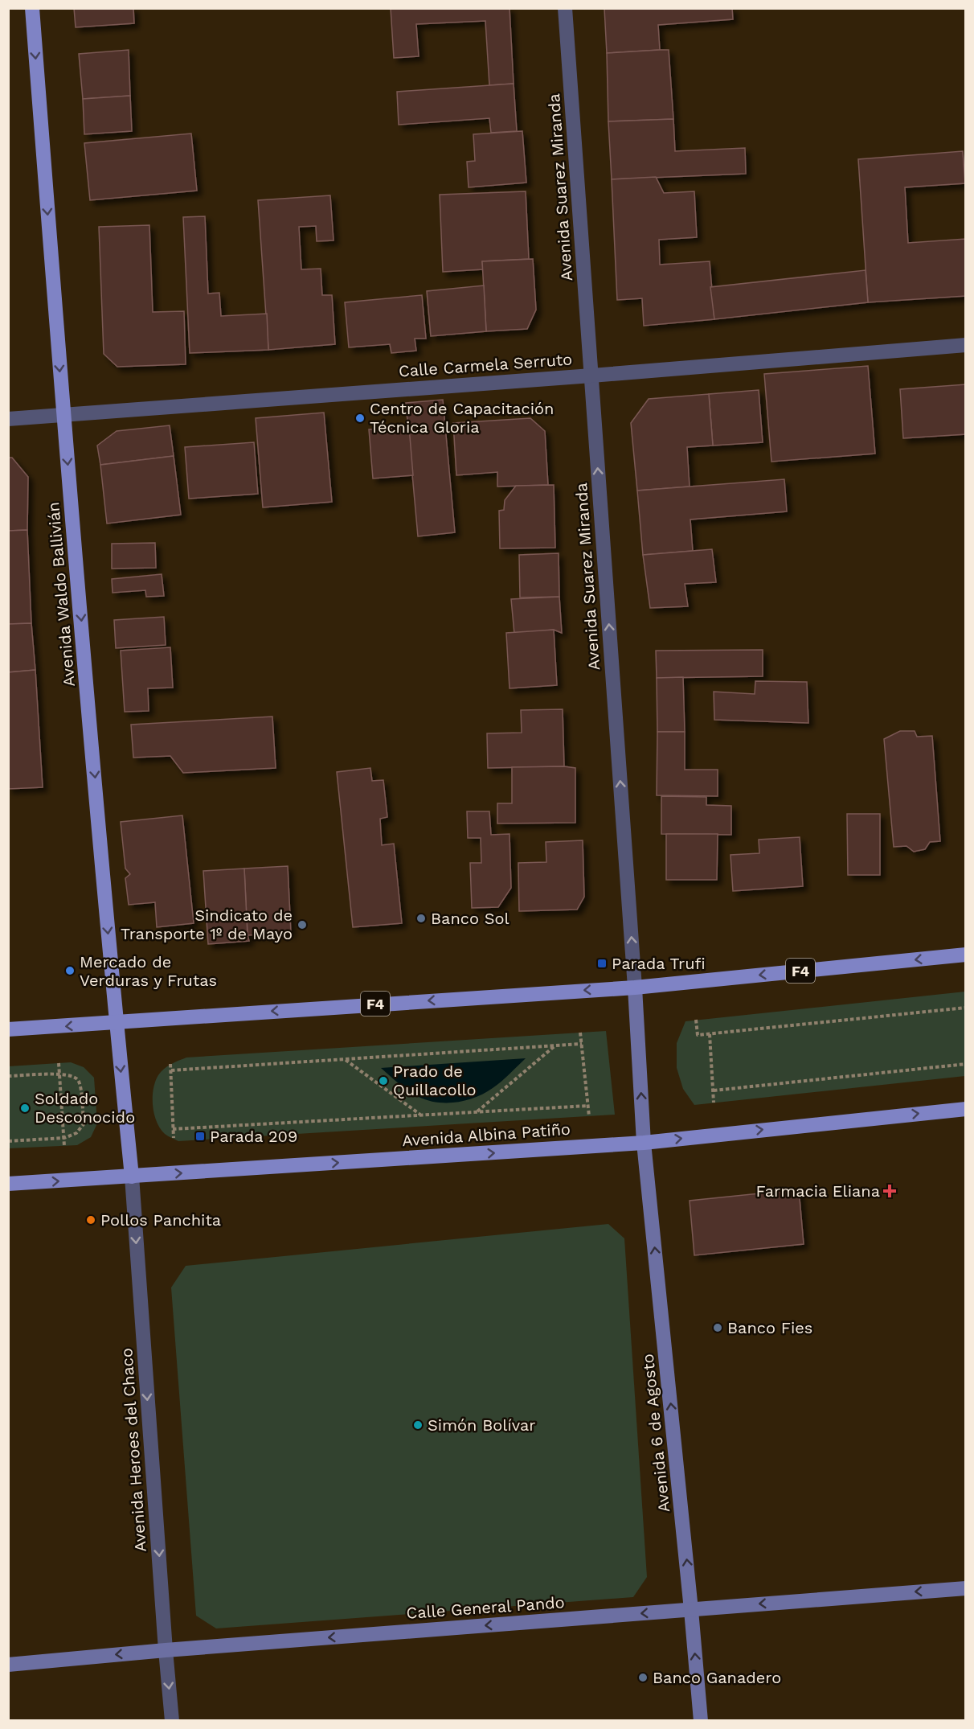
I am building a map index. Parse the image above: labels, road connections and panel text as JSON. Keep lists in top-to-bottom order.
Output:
{
  "streets": {
    "main road": [
      "Avenida Suarez Miranda",
      "Avenida Waldo Ballivián",
      "F4",
      "Avenida Albina Patiño",
      "Avenida 6 de Agosto",
      "Calle General Pando"
    ],
    "street": ["Calle Carmela Serruto", "Avenida Heroes del Chaco"]
  },
  "crossings": [
    ["Avenida Suarez Miranda", "Calle Carmela Serruto"],
    ["Avenida Suarez Miranda", "F4"],
    ["Avenida Suarez Miranda", "Avenida Albina Patiño"],
    ["Avenida Suarez Miranda", "Avenida 6 de Agosto"],
    ["Calle Carmela Serruto", "Avenida Waldo Ballivián"],
    ["Avenida Waldo Ballivián", "F4"],
    ["Avenida Waldo Ballivián", "Avenida Albina Patiño"],
    ["Avenida Waldo Ballivián", "Avenida Heroes del Chaco"],
    ["Avenida Albina Patiño", "Avenida 6 de Agosto"],
    ["Avenida Albina Patiño", "Avenida Heroes del Chaco"],
    ["Avenida 6 de Agosto", "Calle General Pando"],
    ["Avenida Heroes del Chaco", "Calle General Pando"]
  ],
  "one_way": [
    "Avenida Suarez Miranda",
    "Avenida Waldo Ballivián",
    "Avenida Albina Patiño",
    "Avenida 6 de Agosto",
    "Avenida Heroes del Chaco",
    "Calle General Pando"
  ],
  "places": {
    "other": [
      "Centro de Capacitación Técnica Gloria",
      "Banco Sol",
      "Sindicato de Transporte 1º de Mayo",
      "Mercado de Verduras y Frutas",
      "Prado de Quillacollo",
      "Soldado Desconocido",
      "Pollos Panchita",
      "Banco Fies",
      "Simón Bolívar",
      "Banco Ganadero"
    ],
    "transit": ["Parada Trufi", "Parada 209"],
    "health": ["Farmacia Eliana"]
  }
}
